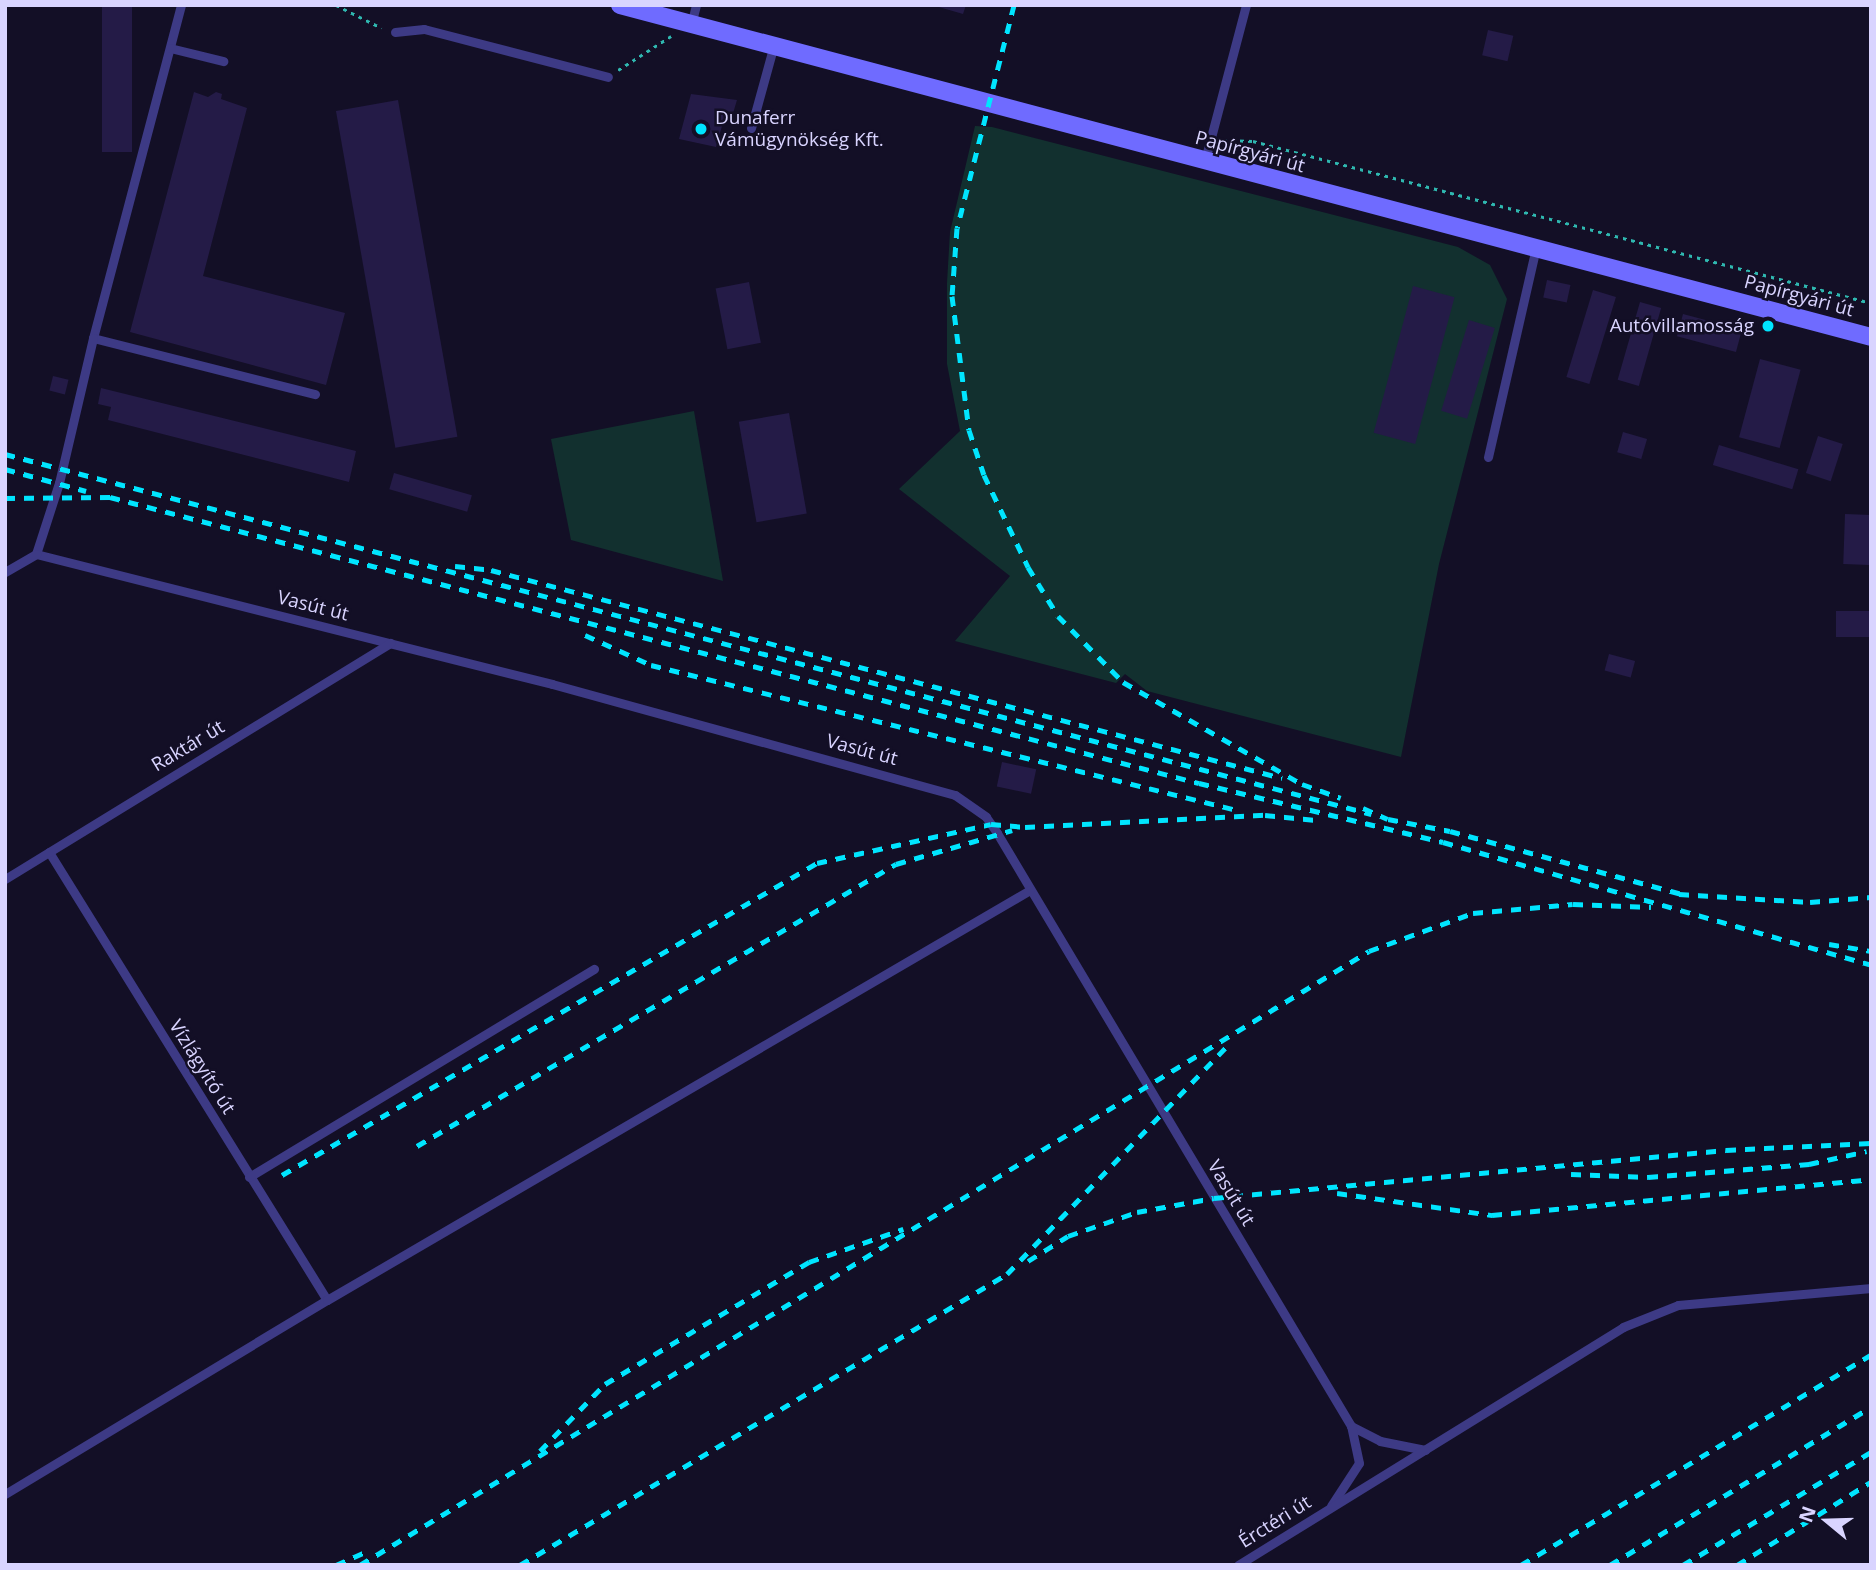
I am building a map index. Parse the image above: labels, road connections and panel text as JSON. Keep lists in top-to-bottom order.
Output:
{
  "streets": {
    "street": ["Papírgyári út"],
    "lane": [
      "Vasút út",
      "Raktár út",
      "Vízlágyító út",
      "Érctéri út"
    ]
  },
  "crossings": [
    ["Vasút út", "Raktár út"],
    ["Vasút út", "Érctéri út"],
    ["Raktár út", "Vízlágyító út"]
  ],
  "places": ["Dunaferr Vámügynökség Kft.", "Autóvillamosság"],
  "north": "left"
}
